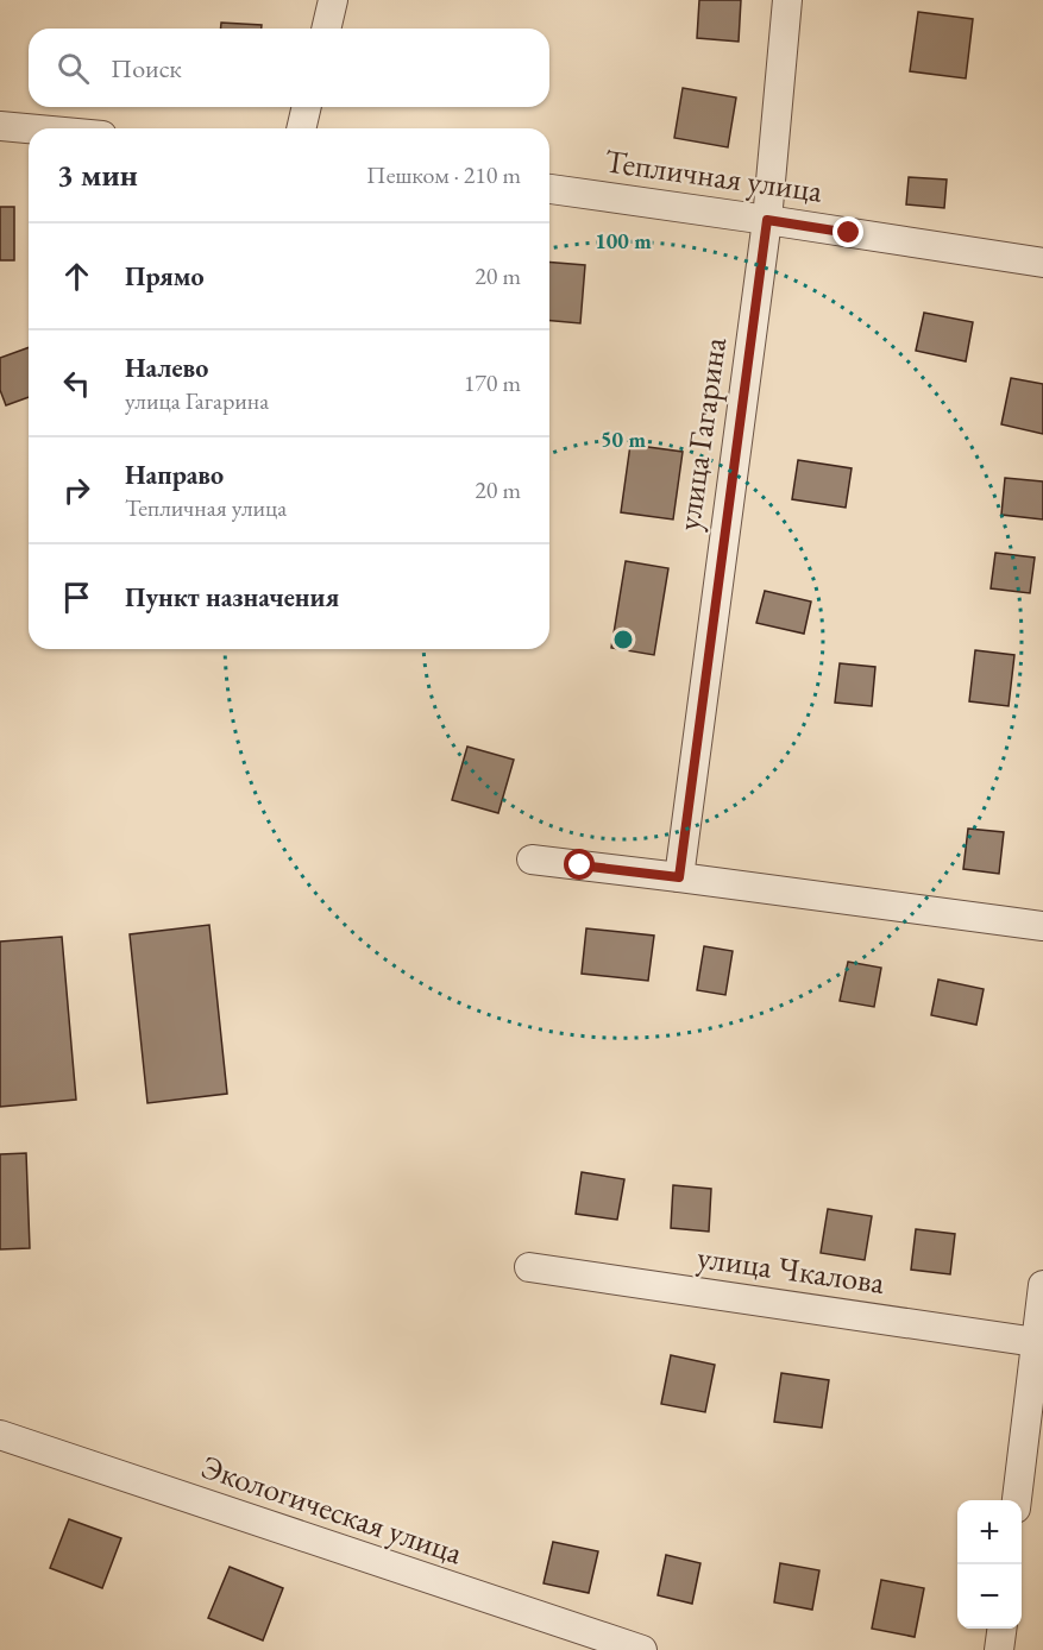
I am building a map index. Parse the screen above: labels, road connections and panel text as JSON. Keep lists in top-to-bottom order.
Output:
{
  "streets": {
    "street": [
      "Тепличная улица",
      "улица Гагарина",
      "улица Чкалова",
      "Экологическая улица"
    ]
  },
  "crossings": [
    ["Тепличная улица", "улица Гагарина"]
  ],
  "page": {
    "search": "Поиск",
    "heading": ["3 мин", "Пешком · 210 m"],
    "list": [
      ["Прямо", "20 m"],
      ["Налево", "улица Гагарина", "170 m"],
      ["Направо", "Тепличная улица", "20 m"],
      "Пункт назначения"
    ],
    "map_buttons": ["+", "−"]
  },
  "rings": ["100 m", "50 m"]
}
